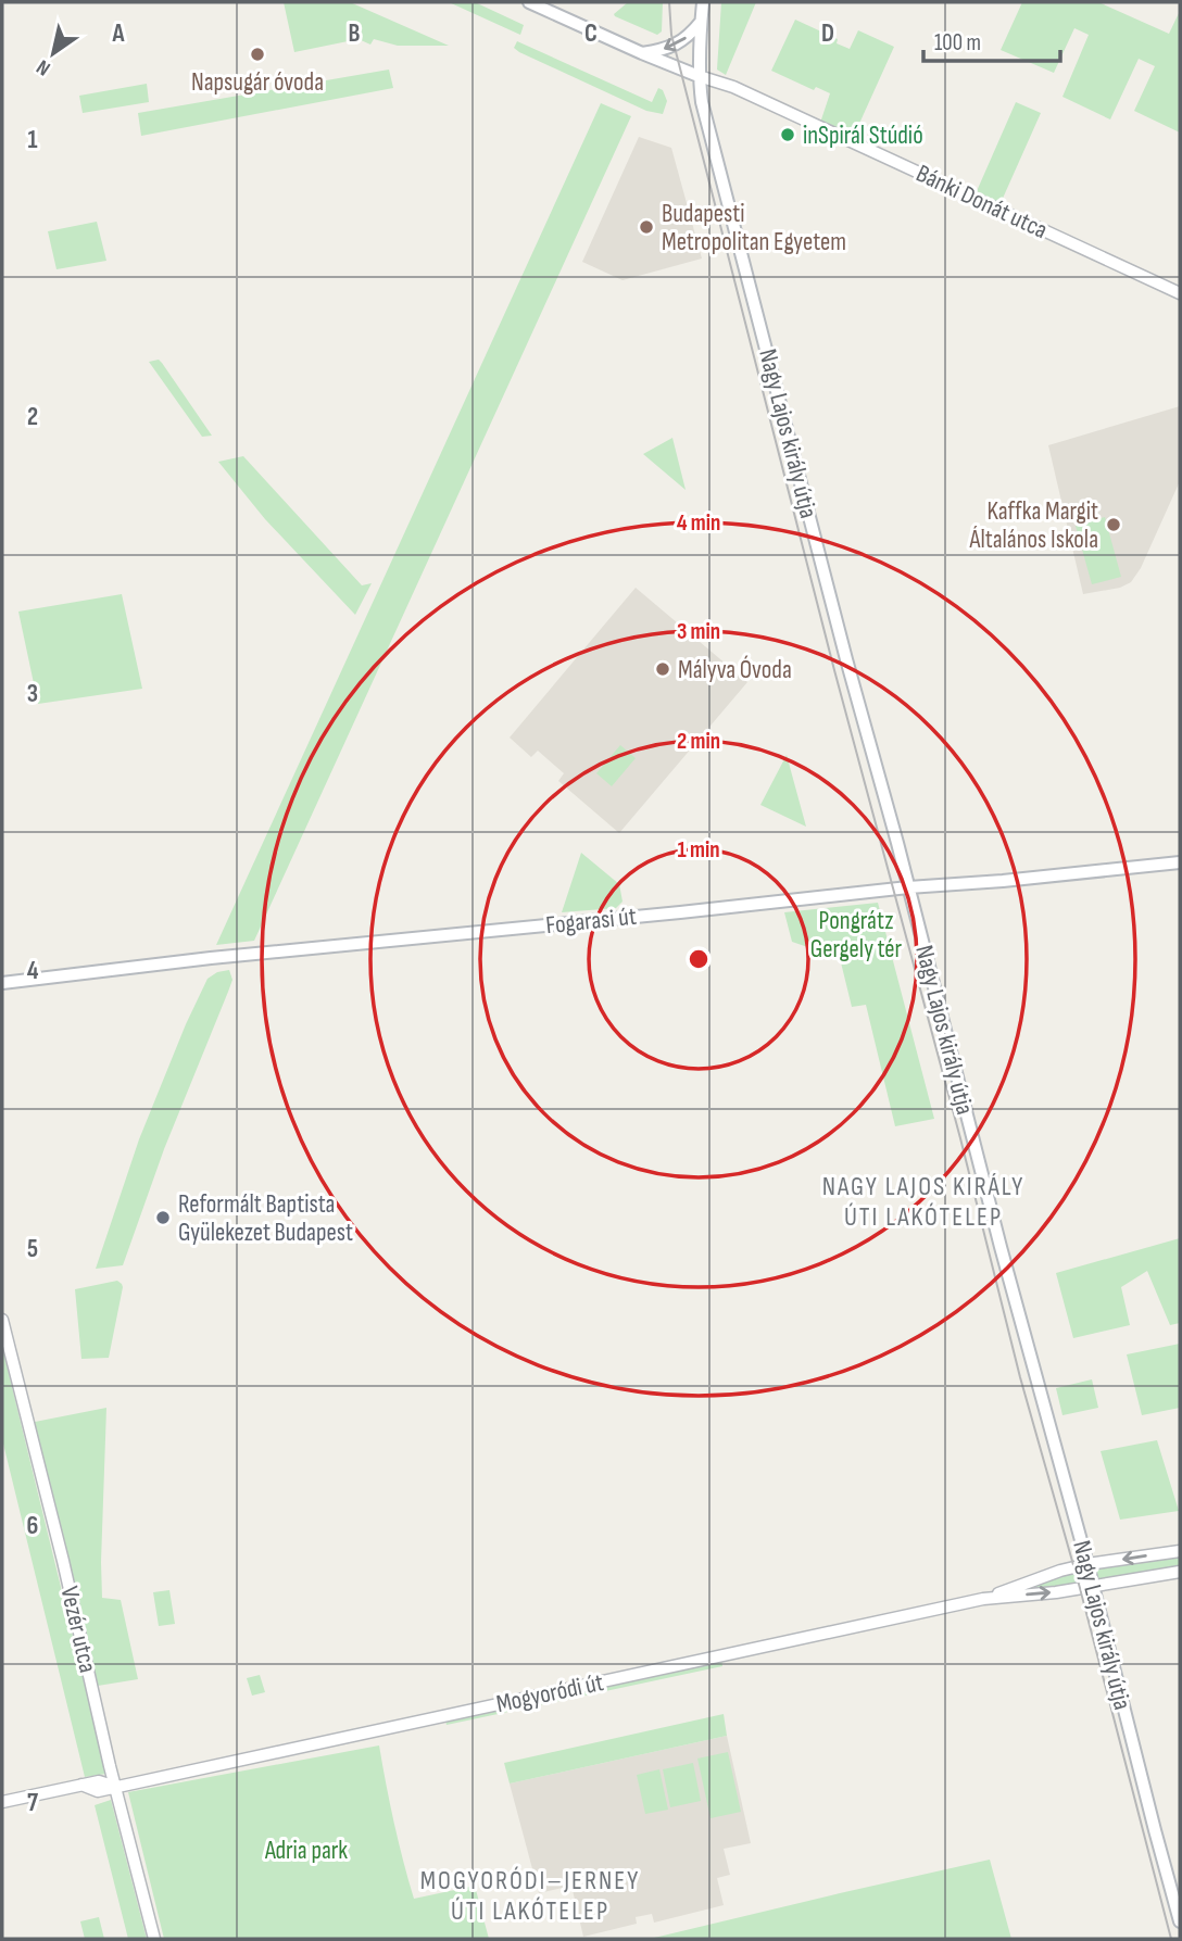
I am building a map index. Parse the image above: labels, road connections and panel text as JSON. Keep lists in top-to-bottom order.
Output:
{
  "streets": {
    "main road": ["Nagy Lajos király útja", "Fogarasi út"],
    "street": ["Bánki Donát utca", "Vezér utca", "Mogyoródi út"]
  },
  "crossings": [
    ["Bánki Donát utca", "Nagy Lajos király útja"],
    ["Nagy Lajos király útja", "Fogarasi út"],
    ["Nagy Lajos király útja", "Mogyoródi út"],
    ["Vezér utca", "Mogyoródi út"]
  ],
  "districts": ["NAGY LAJOS KIRÁLY ÚTI LAKÓTELEP", "MOGYORÓDI–JERNEY ÚTI LAKÓTELEP"],
  "parks": ["Pongrátz Gergely tér", "Adria park"],
  "places": [
    "Napsugár óvoda",
    "inSpirál Stúdió",
    "Budapesti Metropolitan Egyetem",
    "Kaffka Margit Általános Iskola",
    "Mályva Óvoda",
    "Reformált Baptista Gyülekezet Budapest"
  ],
  "scale_bar": "100 m",
  "north": "bottom left",
  "grid": {
    "columns": [
      "A",
      "B",
      "C",
      "D"
    ],
    "rows": [
      "1",
      "2",
      "3",
      "4",
      "5",
      "6",
      "7"
    ]
  },
  "rings": [
    "4 min",
    "3 min",
    "2 min",
    "1 min"
  ]
}
